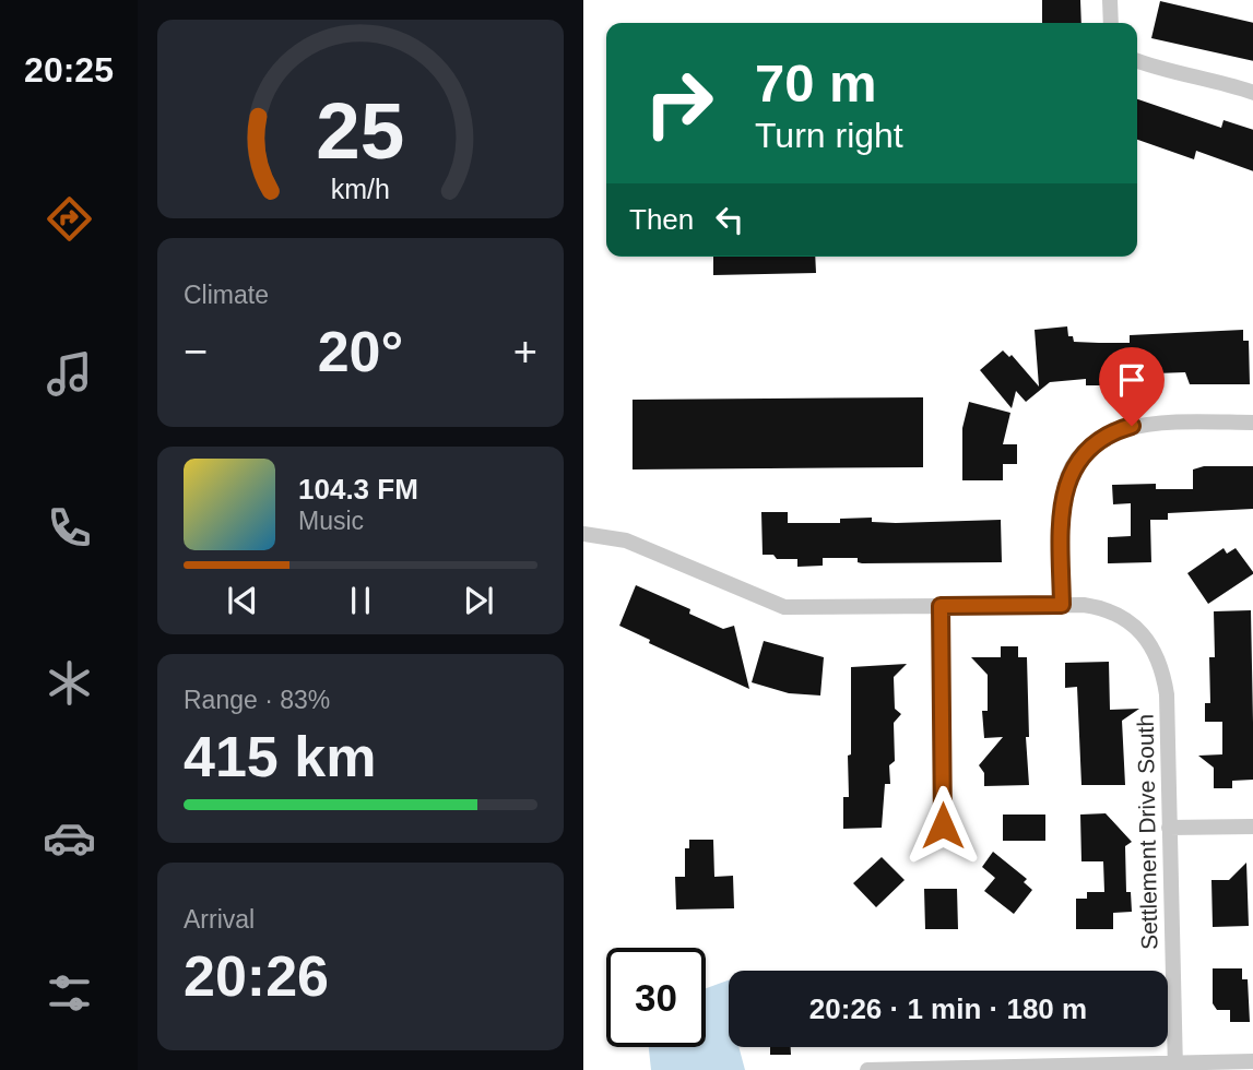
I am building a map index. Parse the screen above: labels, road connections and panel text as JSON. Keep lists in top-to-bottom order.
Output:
{
  "streets": {
    "street": ["Settlement Drive South"]
  },
  "page": {
    "tabs": "20:25",
    "turn": ["70 m", "Turn right"],
    "then": "Then",
    "tile": [
      "Climate",
      ["Range · 83%", "415 km"],
      ["Arrival", "20:26"]
    ],
    "heat": ["−", "20°", "+"],
    "song": ["104.3 FM", "Music"],
    "limit": "30",
    "trip": "20:26 · 1 min · 180 m",
    "gauge": ["25", "km/h"]
  }
}
